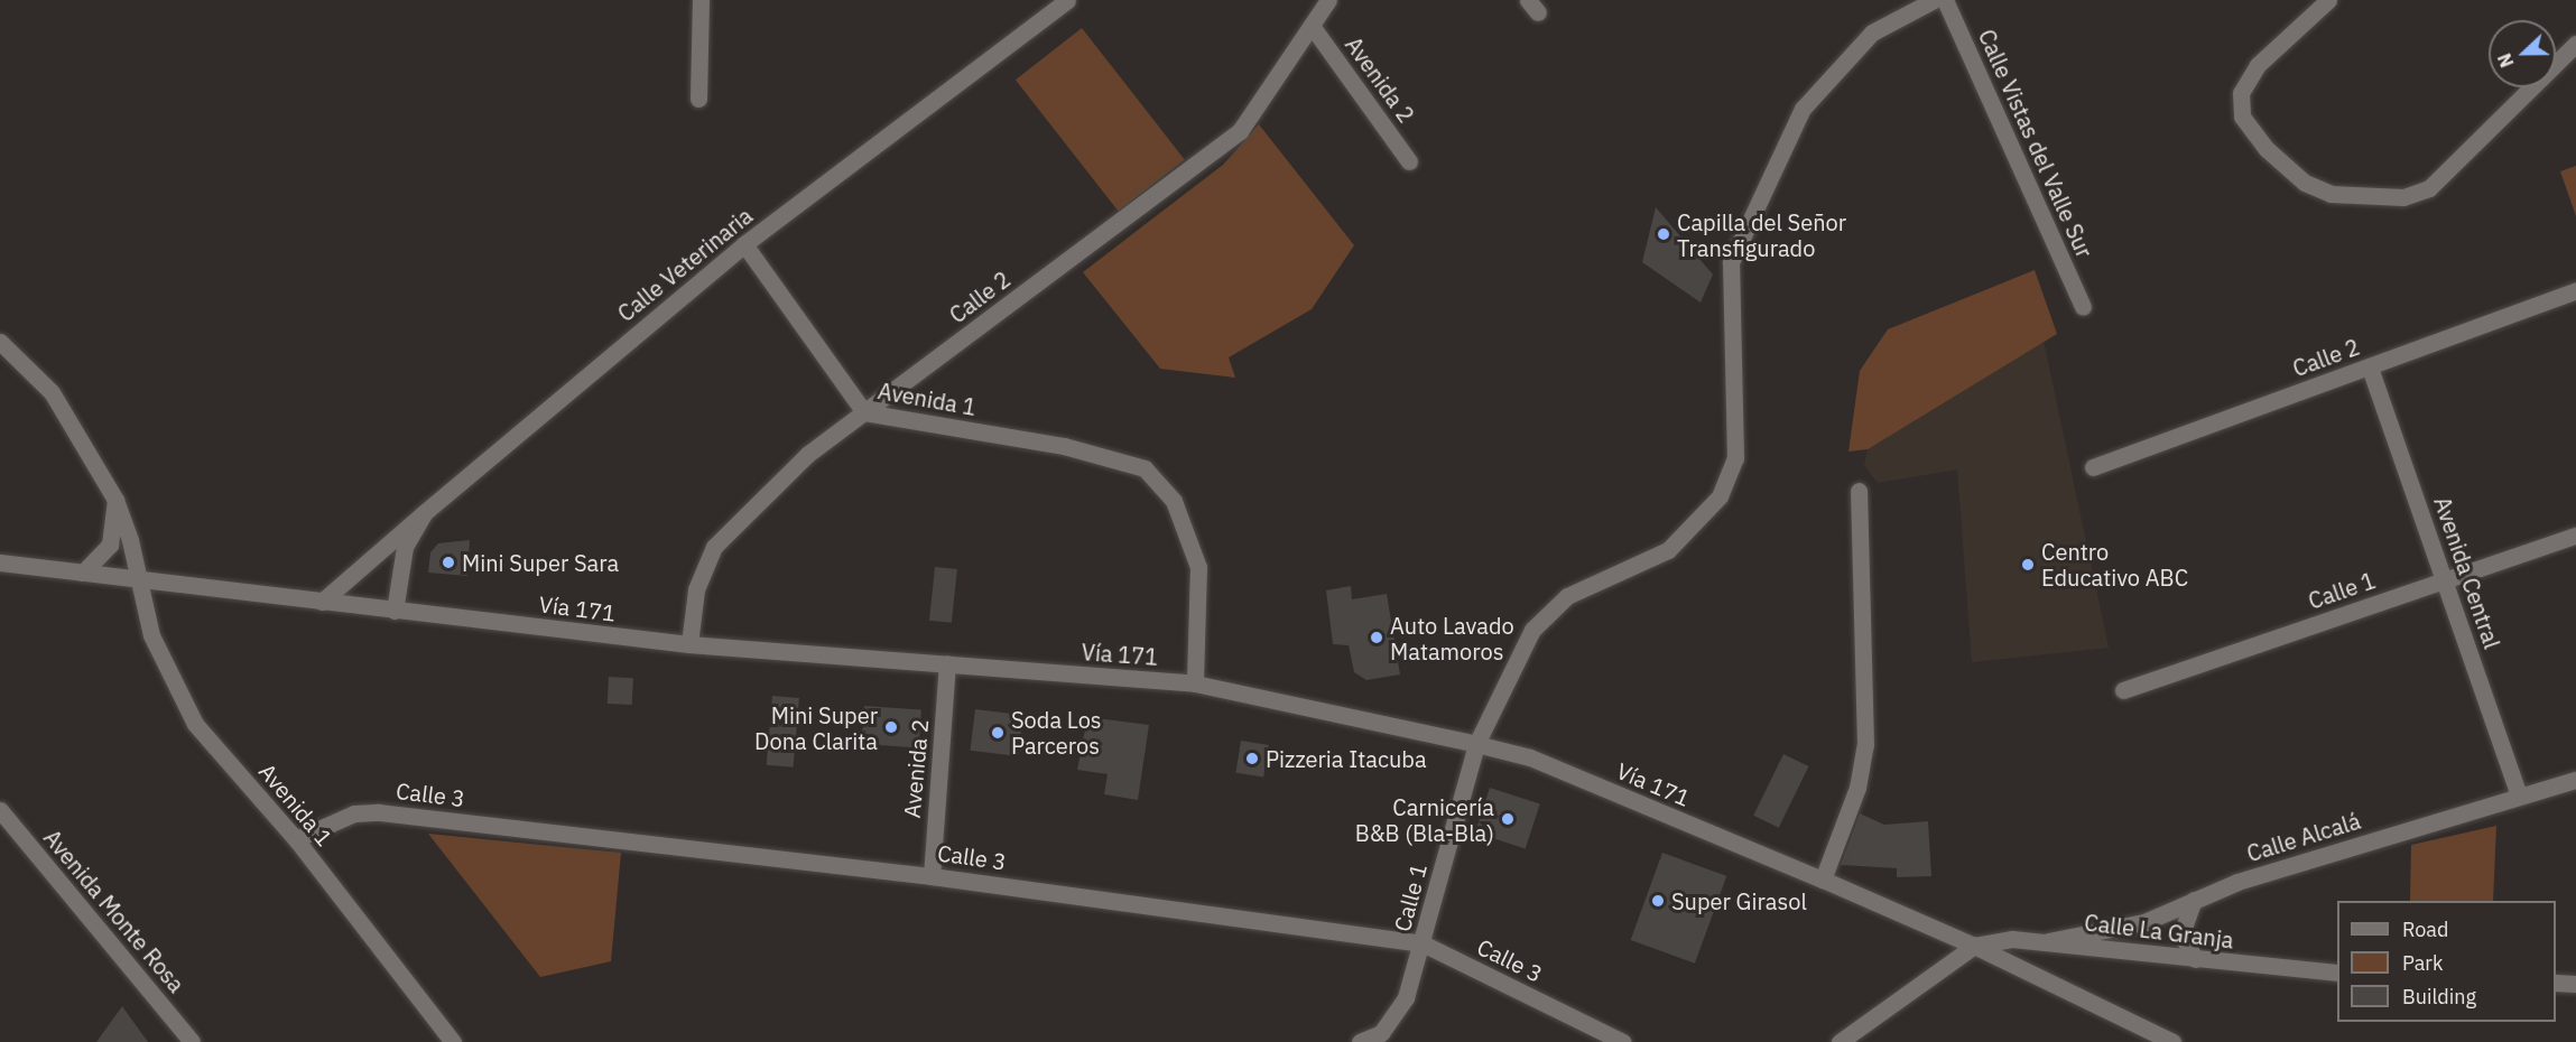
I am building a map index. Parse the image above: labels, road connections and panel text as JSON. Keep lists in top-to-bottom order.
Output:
{
  "streets": {
    "street": [
      "Avenida 2",
      "Calle Vistas del Valle Sur",
      "Calle Veterinaria",
      "Calle 2",
      "Avenida 1",
      "Avenida Central",
      "Calle 1",
      "Vía 171",
      "Calle 3",
      "Calle Alcalá",
      "Avenida Monte Rosa",
      "Calle La Granja"
    ]
  },
  "crossings": [
    ["Avenida 2", "Calle 2"],
    ["Avenida 2", "Vía 171"],
    ["Avenida 2", "Calle 3"],
    ["Calle Veterinaria", "Avenida 1"],
    ["Calle Veterinaria", "Vía 171"],
    ["Calle 2", "Avenida 1"],
    ["Calle 2", "Avenida Central"],
    ["Calle 2", "Vía 171"],
    ["Avenida 1", "Vía 171"],
    ["Avenida 1", "Calle 3"],
    ["Avenida Central", "Calle 1"],
    ["Avenida Central", "Calle Alcalá"],
    ["Calle 1", "Vía 171"],
    ["Calle 1", "Calle 3"],
    ["Vía 171", "Calle La Granja"],
    ["Calle Alcalá", "Calle La Granja"]
  ],
  "places": [
    "Capilla del Señor Transfigurado",
    "Mini Super Sara",
    "Centro Educativo ABC",
    "Auto Lavado Matamoros",
    "Mini Super Dona Clarita",
    "Soda Los Parceros",
    "Pizzeria Itacuba",
    "Carnicería B&B (Bla-Bla)",
    "Super Girasol"
  ],
  "legend": ["Road", "Park", "Building"],
  "north": "left"
}
